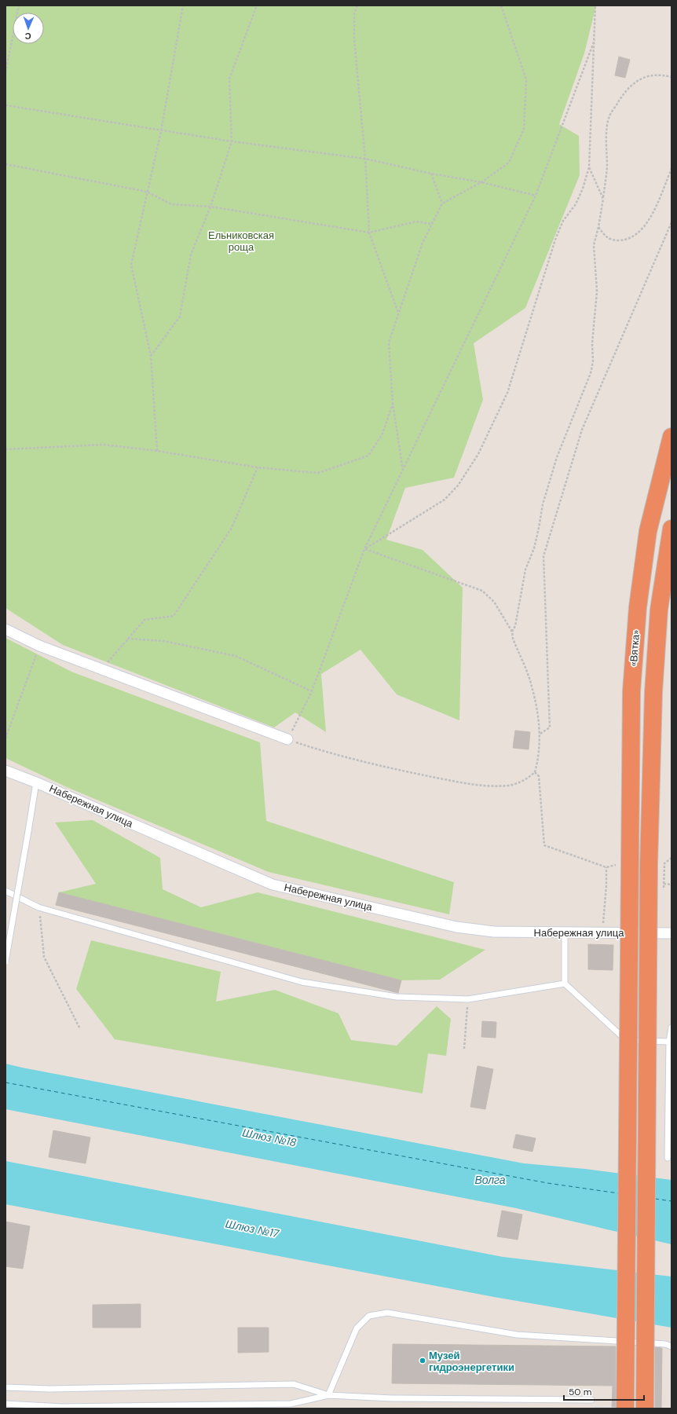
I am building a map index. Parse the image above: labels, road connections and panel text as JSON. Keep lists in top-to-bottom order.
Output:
{
  "streets": {
    "highway": ["«Вятка»"],
    "street": ["Набережная улица"]
  },
  "water": ["Шлюз №18", "Волга", "Шлюз №17"],
  "parks": ["Ельниковская роща"],
  "places": ["Музей гидроэнергетики"],
  "scale_bar": "50 m",
  "north": "bottom"
}
